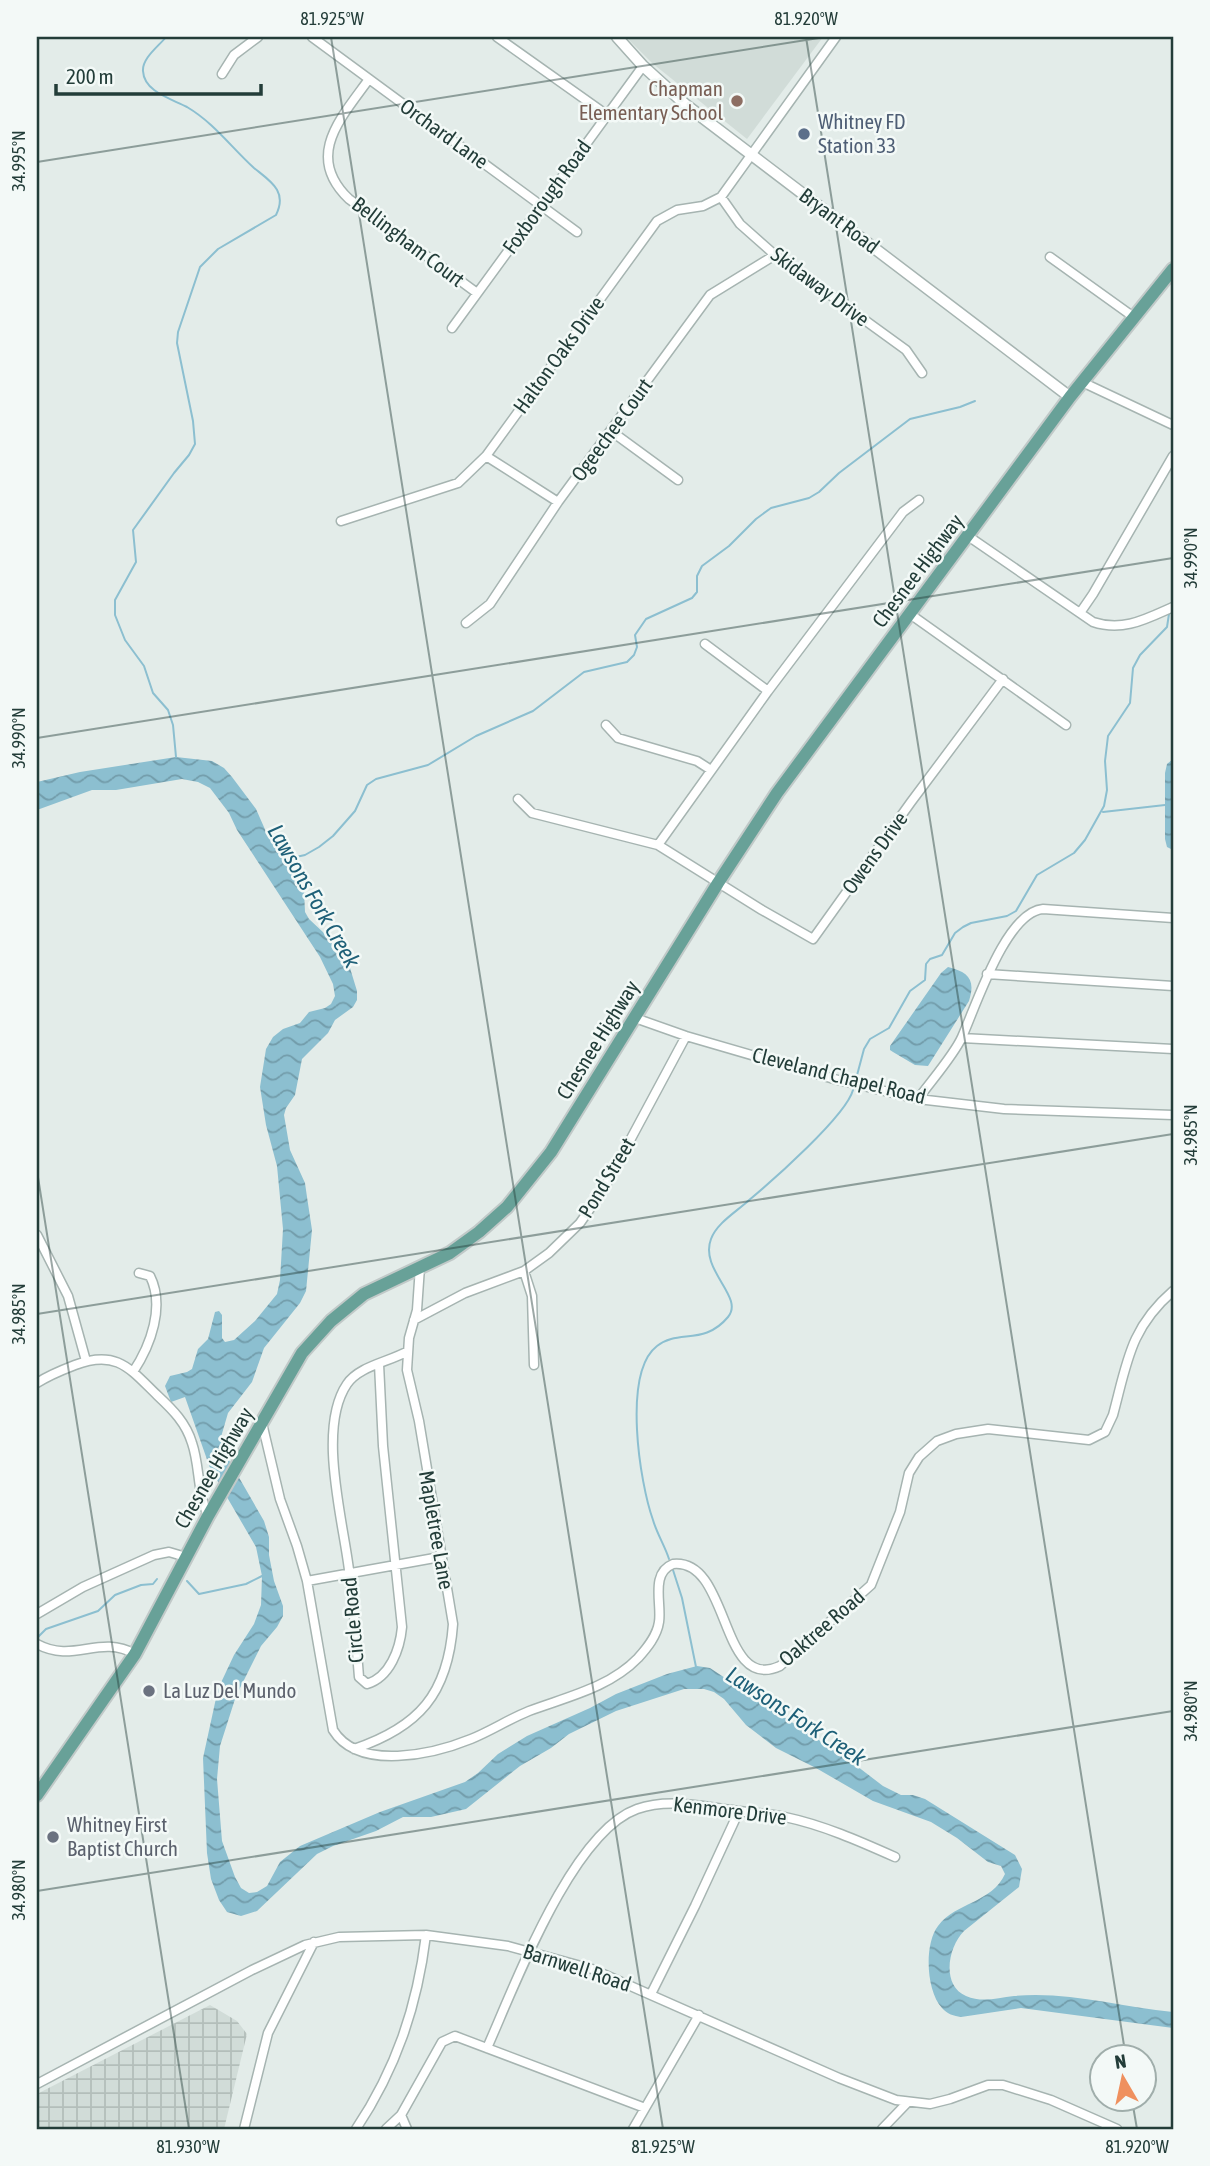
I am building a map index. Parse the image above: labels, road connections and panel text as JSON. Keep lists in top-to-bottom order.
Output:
{
  "streets": {
    "main road": ["Chesnee Highway"],
    "street": [
      "Orchard Lane",
      "Foxborough Road",
      "Bryant Road",
      "Bellingham Court",
      "Skidaway Drive",
      "Halton Oaks Drive",
      "Ogeechee Court",
      "Owens Drive",
      "Cleveland Chapel Road",
      "Pond Street",
      "Mapletree Lane",
      "Circle Road",
      "Oaktree Road",
      "Kenmore Drive",
      "Barnwell Road"
    ]
  },
  "crossings": [
    ["Orchard Lane", "Foxborough Road"],
    ["Orchard Lane", "Bellingham Court"],
    ["Foxborough Road", "Bryant Road"],
    ["Foxborough Road", "Bellingham Court"],
    ["Bryant Road", "Chesnee Highway"],
    ["Skidaway Drive", "Halton Oaks Drive"],
    ["Skidaway Drive", "Ogeechee Court"],
    ["Chesnee Highway", "Owens Drive"],
    ["Chesnee Highway", "Cleveland Chapel Road"],
    ["Chesnee Highway", "Mapletree Lane"],
    ["Cleveland Chapel Road", "Pond Street"],
    ["Pond Street", "Mapletree Lane"],
    ["Mapletree Lane", "Circle Road"],
    ["Mapletree Lane", "Oaktree Road"],
    ["Kenmore Drive", "Barnwell Road"]
  ],
  "water": ["Lawsons Fork Creek"],
  "places": [
    "Chapman Elementary School",
    "Whitney FD Station 33",
    "La Luz Del Mundo",
    "Whitney First Baptist Church"
  ],
  "scale_bar": "200 m",
  "north": "top",
  "coordinates": [
    "81.925°W",
    "81.920°W",
    "34.995°N",
    "34.990°N",
    "34.985°N",
    "34.980°N",
    "81.930°W"
  ]
}
